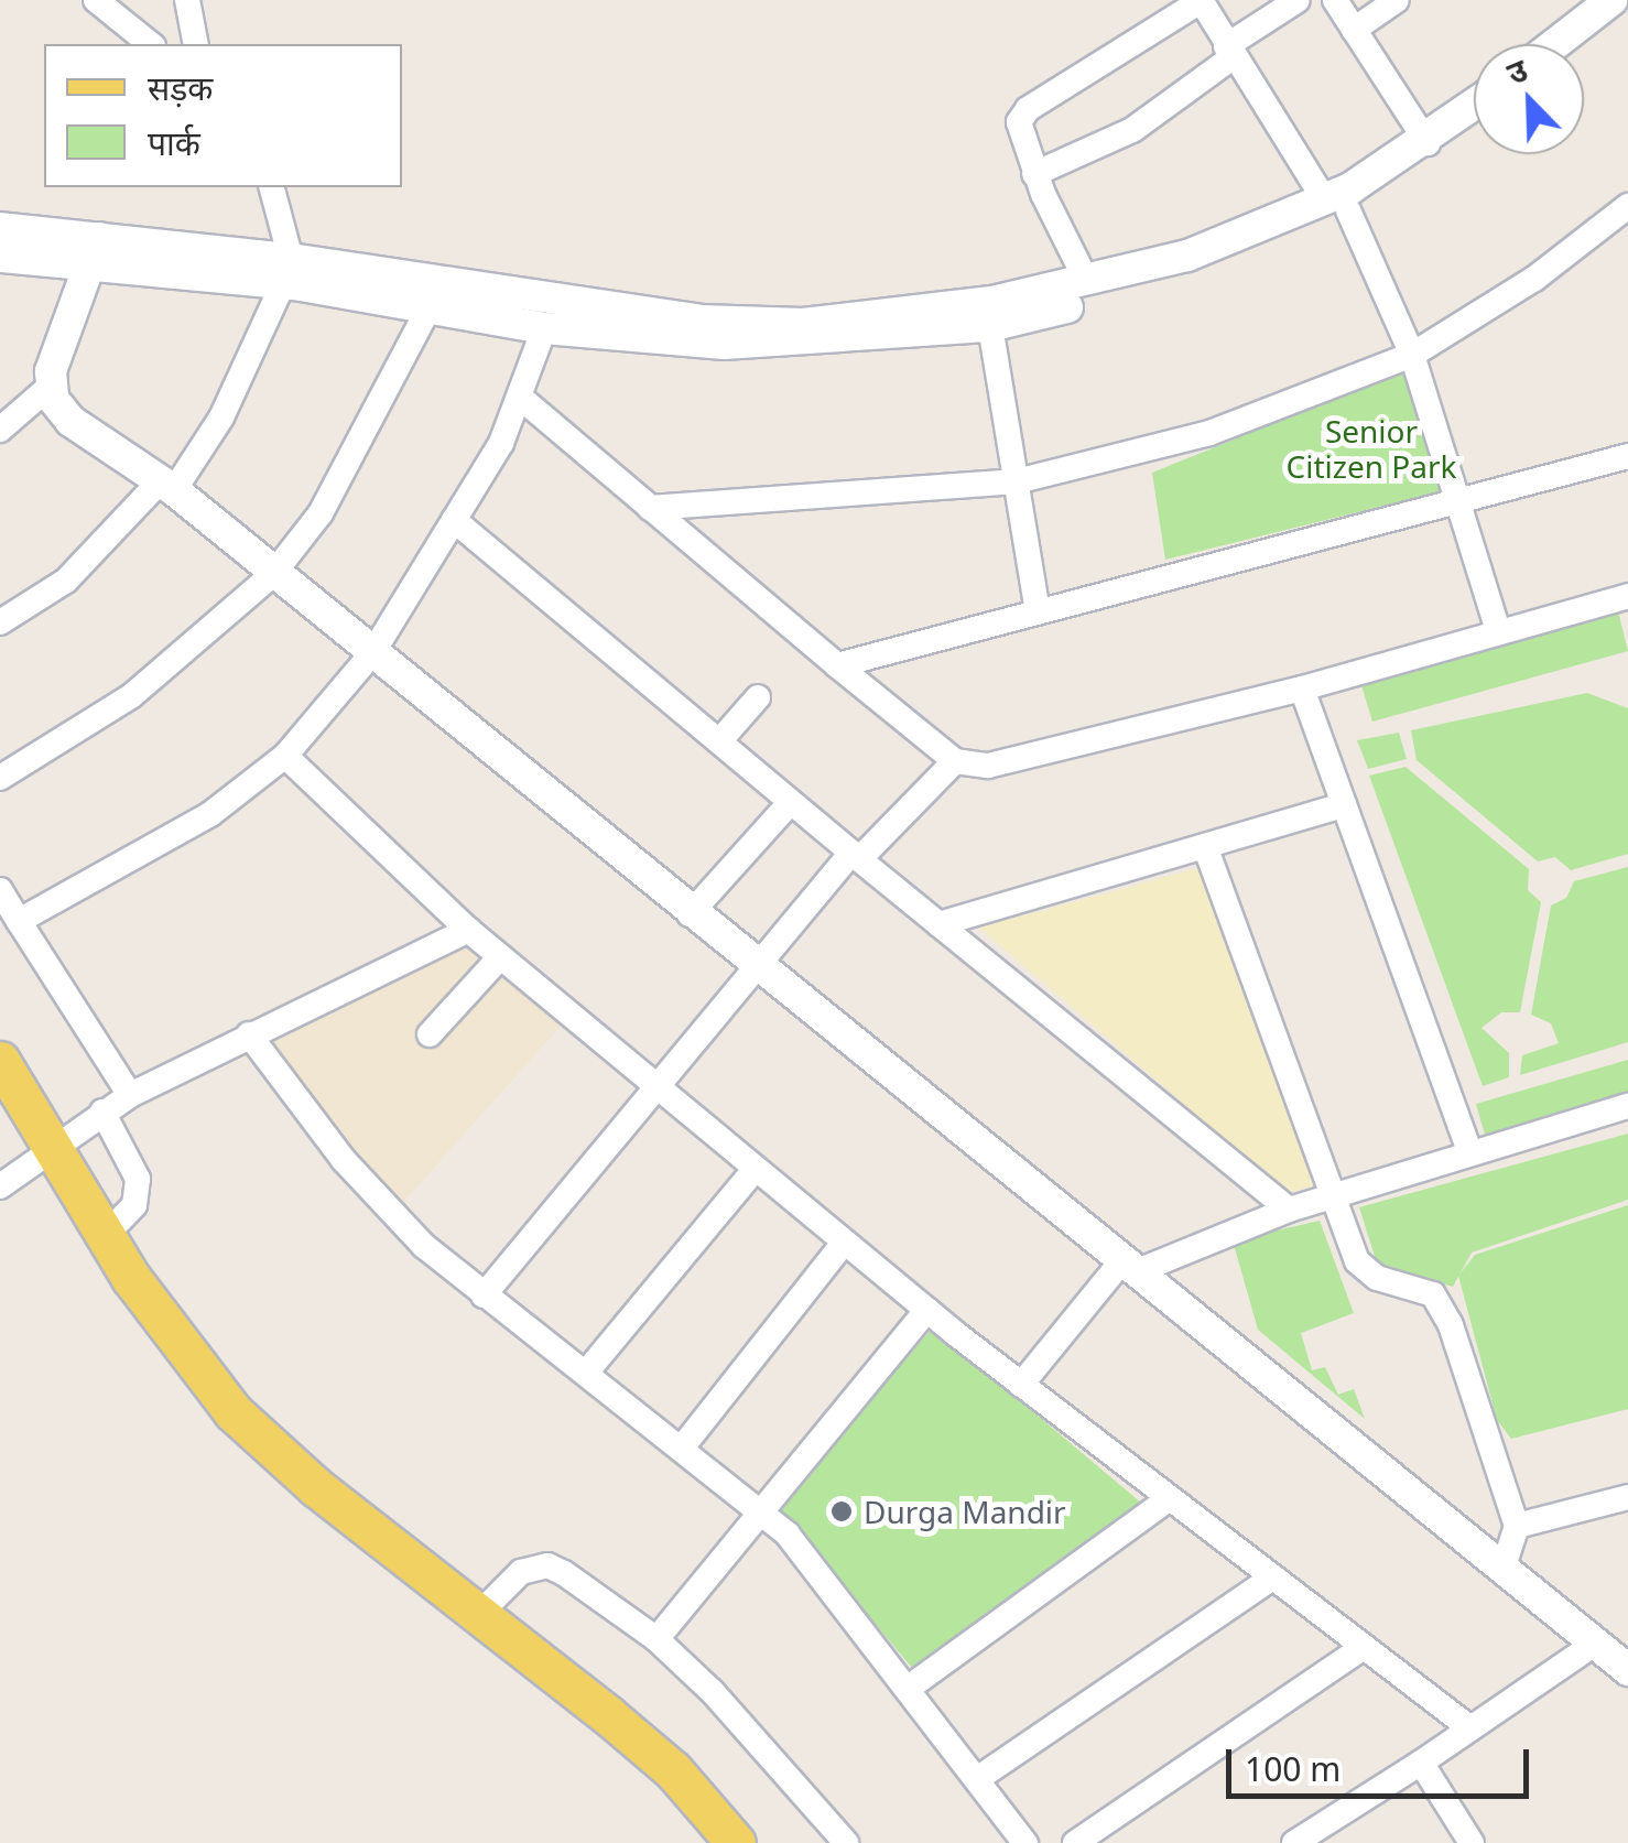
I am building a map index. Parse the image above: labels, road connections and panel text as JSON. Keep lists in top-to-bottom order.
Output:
{
  "parks": ["Senior Citizen Park"],
  "places": ["Durga Mandir"],
  "legend": ["सड़क", "पार्क"],
  "scale_bar": "100 m",
  "north": "top left"
}
